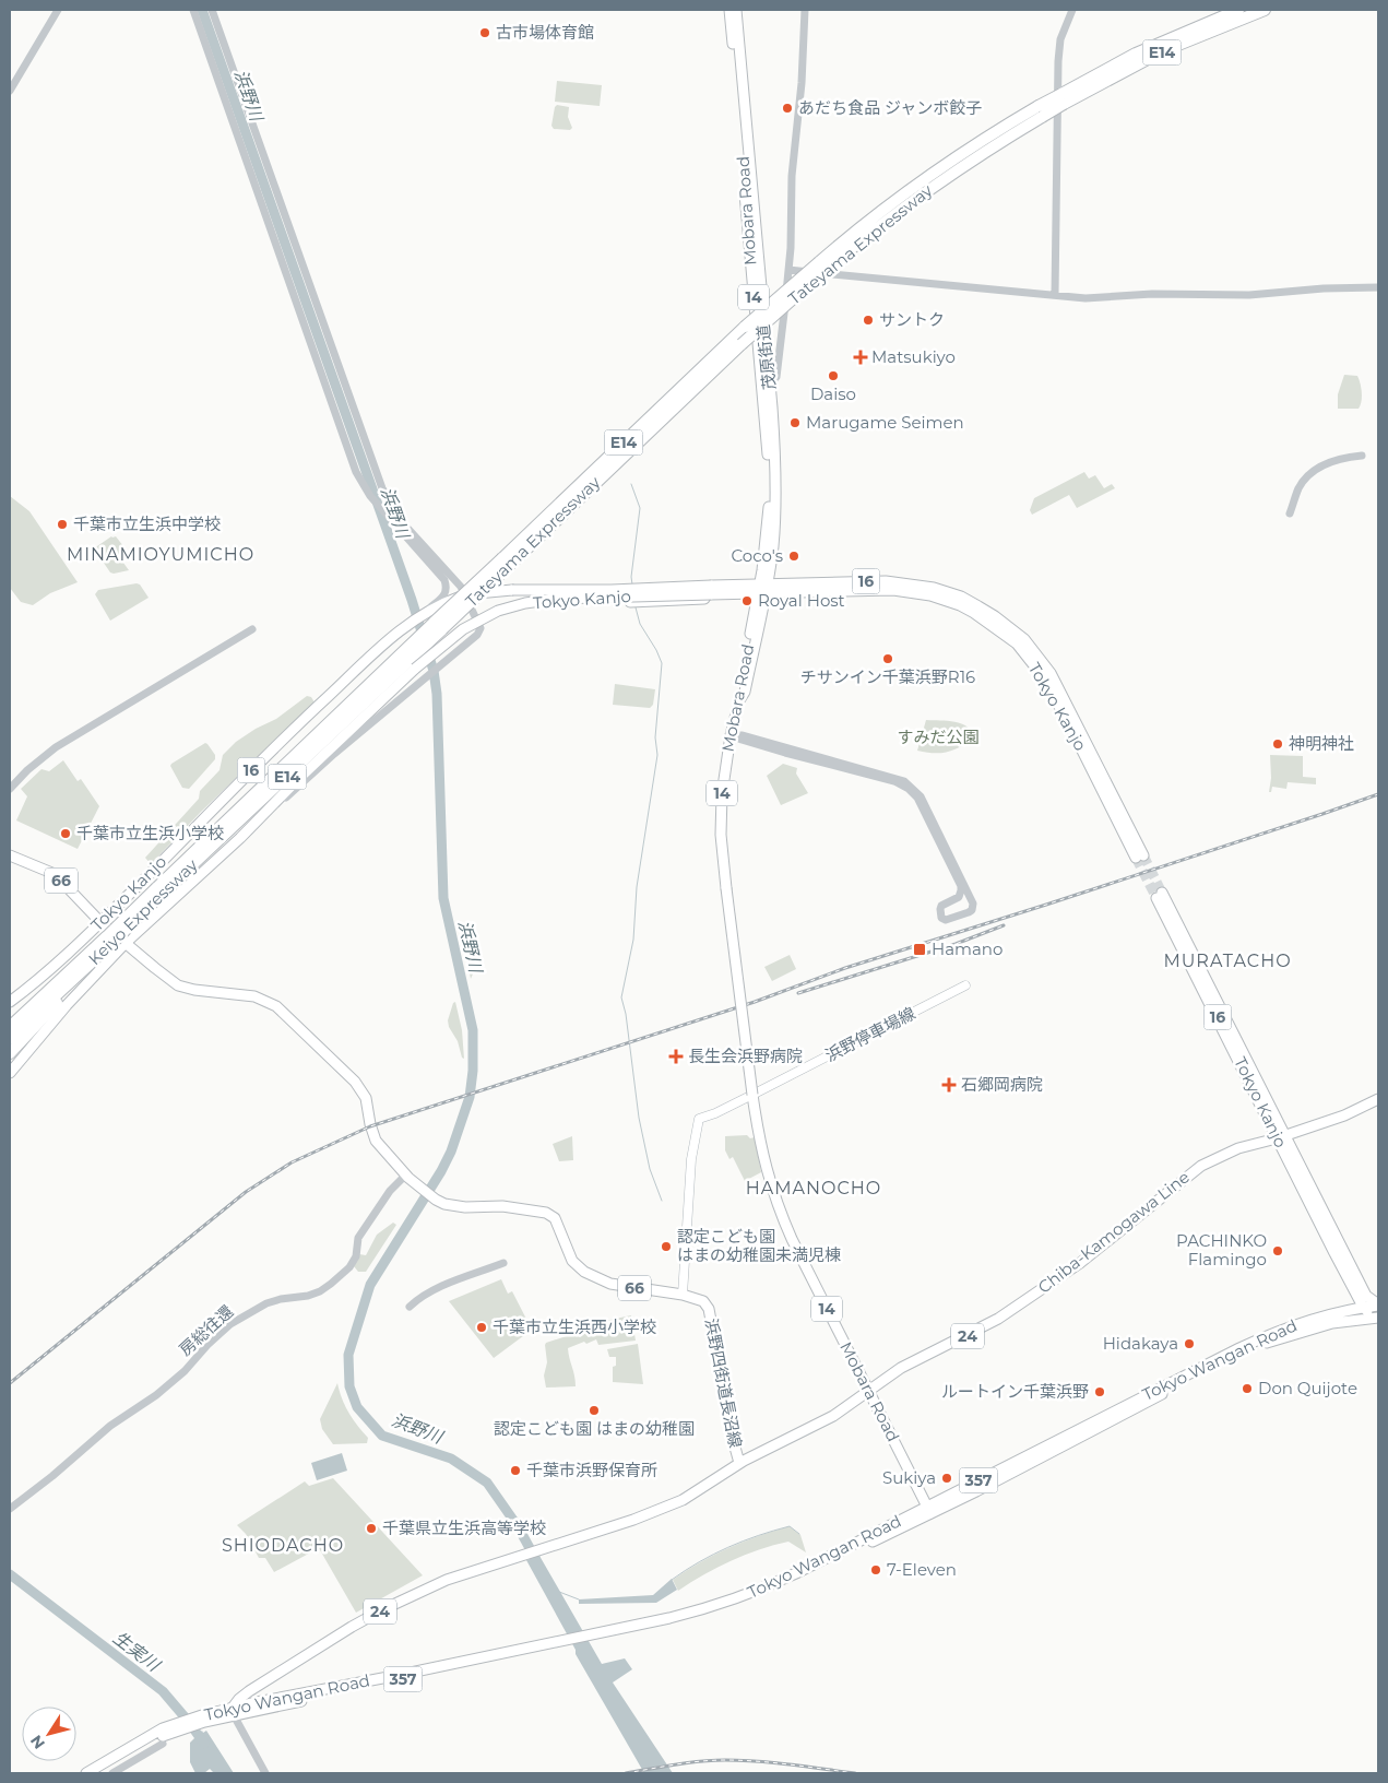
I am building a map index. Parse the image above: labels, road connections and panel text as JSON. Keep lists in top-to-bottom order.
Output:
{
  "streets": {
    "highway": ["E14", "Tateyama Expressway", "Keiyo Expressway"],
    "main road": [
      "Mobara Road",
      "14",
      "茂原街道",
      "16",
      "Tokyo Kanjo",
      "66",
      "浜野停車場線",
      "Chiba-Kamogawa Line",
      "24",
      "Tokyo Wangan Road",
      "浜野四街道長沼線",
      "357"
    ],
    "street": ["房総往還"]
  },
  "crossings": [
    ["Mobara Road", "茂原街道"],
    ["Mobara Road", "16"],
    ["Mobara Road", "Tokyo Kanjo"],
    ["Mobara Road", "浜野停車場線"],
    ["Mobara Road", "Chiba-Kamogawa Line"],
    ["Mobara Road", "Tokyo Wangan Road"],
    ["Tateyama Expressway", "Keiyo Expressway"],
    ["16", "Tokyo Kanjo"],
    ["Tokyo Kanjo", "Keiyo Expressway"],
    ["Tokyo Kanjo", "Chiba-Kamogawa Line"],
    ["Tokyo Kanjo", "Tokyo Wangan Road"],
    ["Tokyo Kanjo", "浜野四街道長沼線"],
    ["浜野停車場線", "浜野四街道長沼線"],
    ["Chiba-Kamogawa Line", "Tokyo Wangan Road"],
    ["Chiba-Kamogawa Line", "浜野四街道長沼線"],
    ["房総往還", "浜野四街道長沼線"]
  ],
  "districts": [
    "MINAMIOYUMICHO",
    "MURATACHO",
    "HAMANOCHO",
    "SHIODACHO"
  ],
  "water": ["浜野川", "生実川"],
  "parks": ["すみだ公園"],
  "places": {
    "other": [
      "古市場体育館",
      "あだち食品 ジャンボ餃子",
      "サントク",
      "Daiso",
      "Marugame Seimen",
      "千葉市立生浜中学校",
      "Coco's",
      "Royal Host",
      "チサンイン千葉浜野R16",
      "神明神社",
      "千葉市立生浜小学校",
      "認定こども園 はまの幼稚園未満児棟",
      "PACHINKO Flamingo",
      "千葉市立生浜西小学校",
      "Hidakaya",
      "Don Quijote",
      "ルートイン千葉浜野",
      "認定こども園 はまの幼稚園",
      "千葉市浜野保育所",
      "Sukiya",
      "千葉県立生浜高等学校",
      "7-Eleven"
    ],
    "health": ["Matsukiyo", "長生会浜野病院", "石郷岡病院"],
    "transit": ["Hamano"]
  },
  "north": "bottom left"
}
